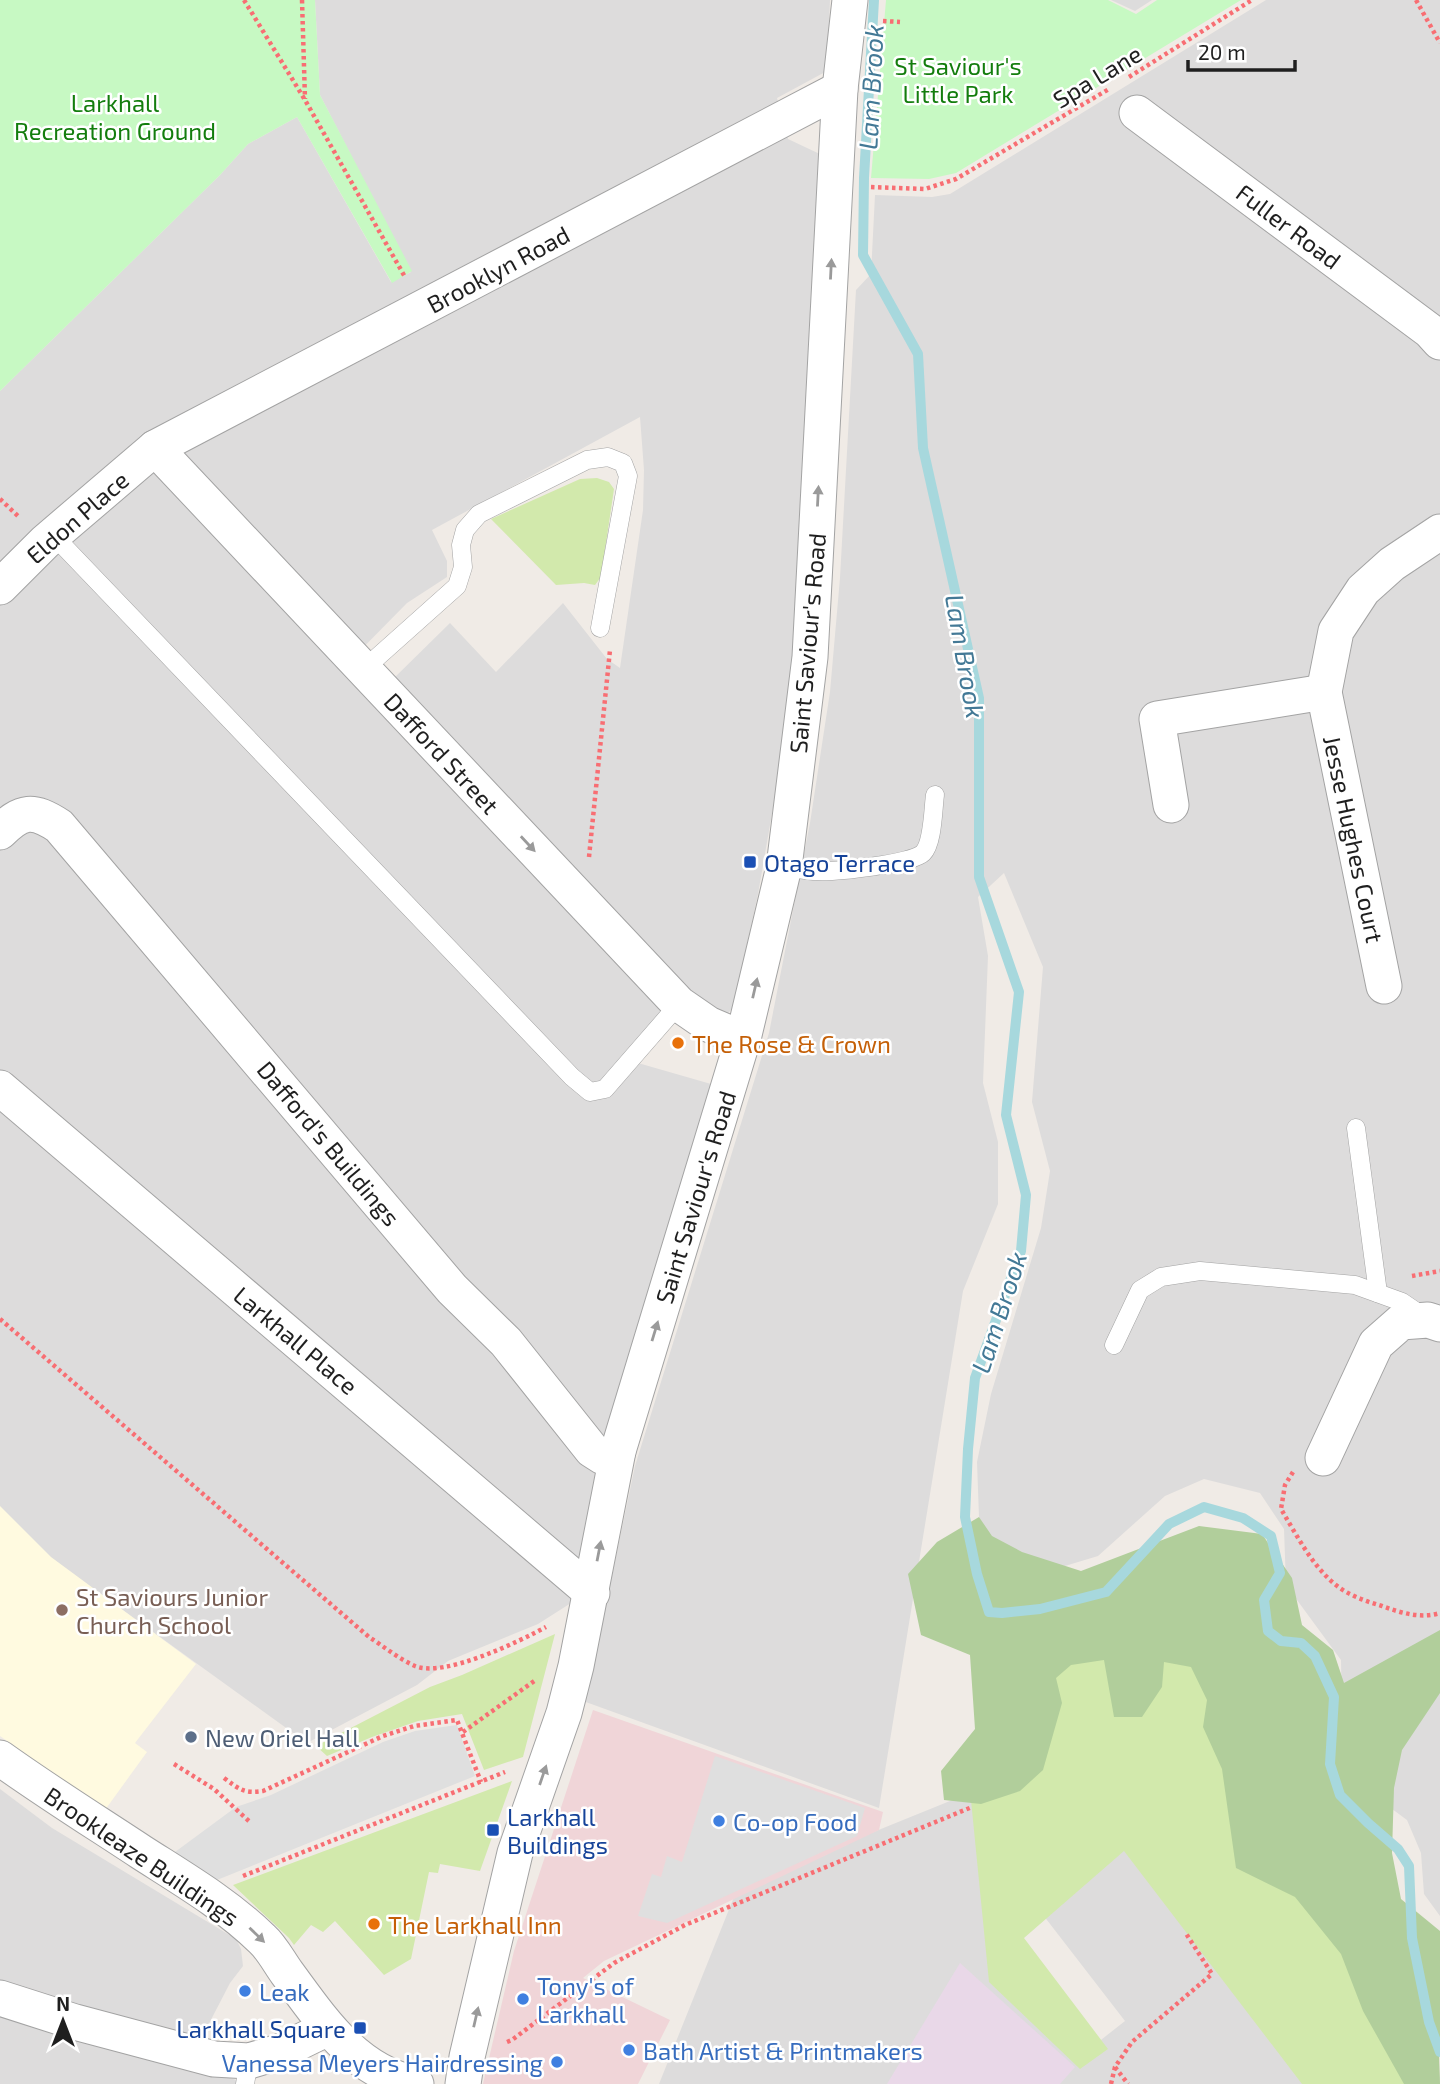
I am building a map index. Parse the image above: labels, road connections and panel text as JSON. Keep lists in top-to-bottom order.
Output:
{
  "streets": {
    "street": [
      "Fuller Road",
      "Brooklyn Road",
      "Eldon Place",
      "Saint Saviour's Road",
      "Dafford Street",
      "Jesse Hughes Court",
      "Dafford's Buildings",
      "Larkhall Place",
      "Brookleaze Buildings"
    ],
    "path": ["Spa Lane"]
  },
  "crossings": [
    ["Brooklyn Road", "Eldon Place"],
    ["Brooklyn Road", "Saint Saviour's Road"],
    ["Brooklyn Road", "Dafford Street"],
    ["Eldon Place", "Dafford Street"],
    ["Saint Saviour's Road", "Dafford Street"],
    ["Saint Saviour's Road", "Dafford's Buildings"],
    ["Saint Saviour's Road", "Larkhall Place"]
  ],
  "one_way": ["Saint Saviour's Road", "Dafford Street", "Brookleaze Buildings"],
  "water": ["Lam Brook"],
  "parks": ["St Saviour's Little Park", "Larkhall Recreation Ground"],
  "places": {
    "transit": ["Otago Terrace", "Larkhall Buildings", "Larkhall Square"],
    "other": [
      "The Rose & Crown",
      "St Saviours Junior Church School",
      "New Oriel Hall",
      "Co-op Food",
      "The Larkhall Inn",
      "Leak",
      "Tony's of Larkhall",
      "Bath Artist & Printmakers",
      "Vanessa Meyers Hairdressing"
    ]
  },
  "scale_bar": "20 m",
  "north": "top"
}
